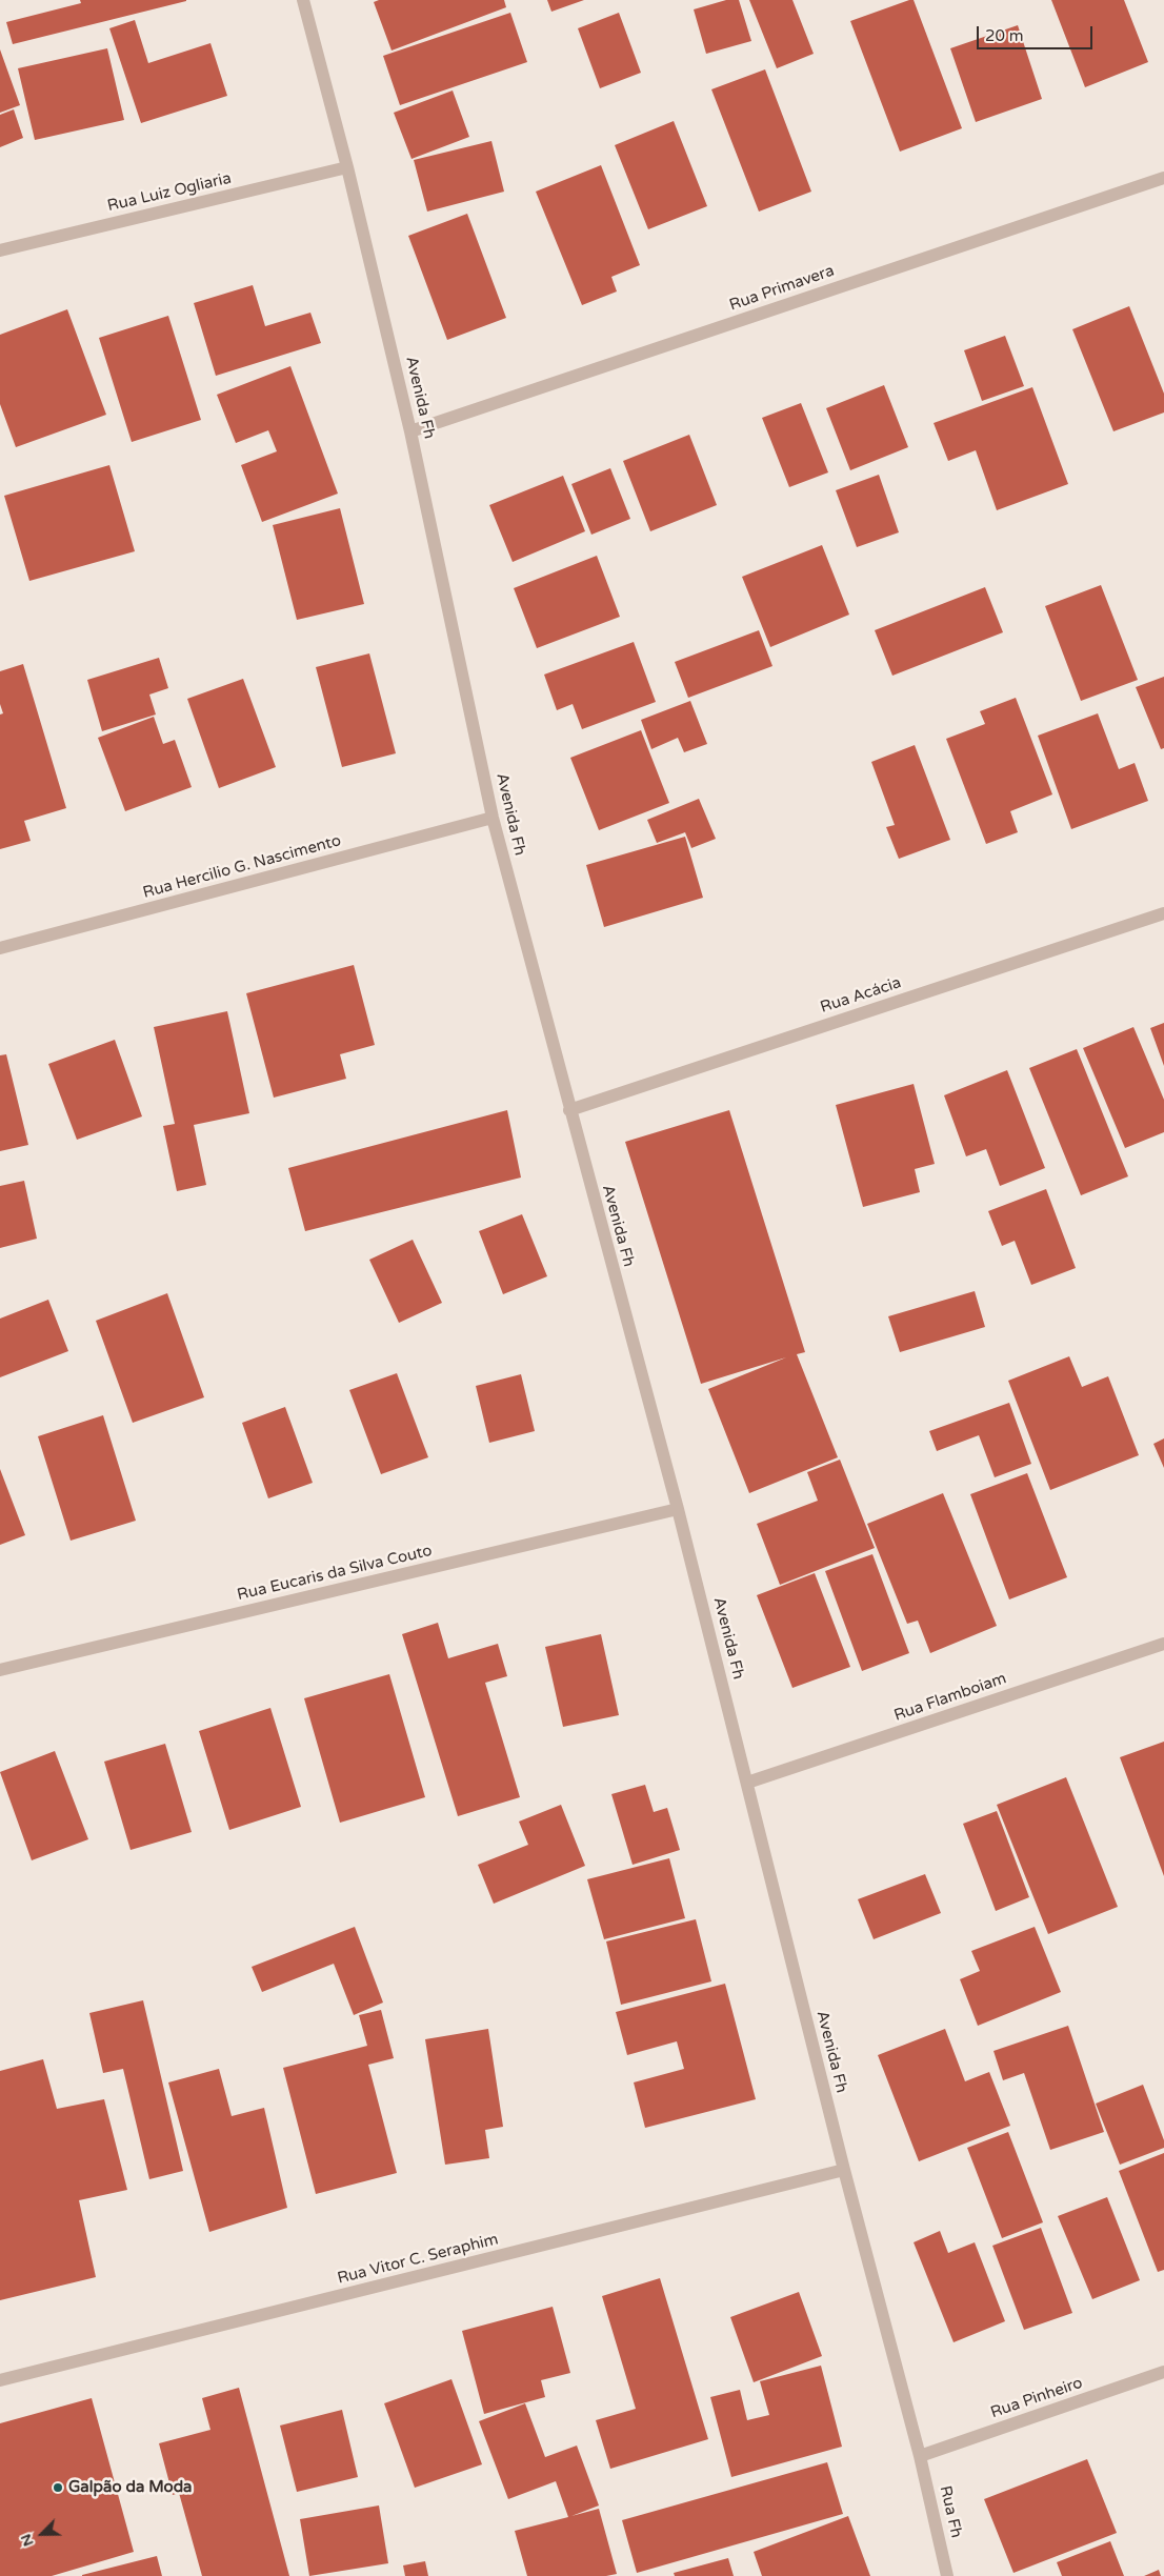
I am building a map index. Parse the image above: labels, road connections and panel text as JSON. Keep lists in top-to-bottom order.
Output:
{
  "streets": {
    "street": [
      "Rua Luiz Ogliaria",
      "Rua Primavera",
      "Avenida Fh",
      "Rua Hercilio G. Nascimento",
      "Rua Acácia",
      "Rua Eucaris da Silva Couto",
      "Rua Flamboiam",
      "Rua Vitor C. Seraphim",
      "Rua Pinheiro",
      "Rua Fh"
    ]
  },
  "crossings": [
    ["Rua Luiz Ogliaria", "Avenida Fh"],
    ["Rua Primavera", "Avenida Fh"],
    ["Avenida Fh", "Rua Hercilio G. Nascimento"],
    ["Avenida Fh", "Rua Acácia"],
    ["Avenida Fh", "Rua Eucaris da Silva Couto"],
    ["Avenida Fh", "Rua Flamboiam"],
    ["Avenida Fh", "Rua Vitor C. Seraphim"],
    ["Avenida Fh", "Rua Pinheiro"],
    ["Avenida Fh", "Rua Fh"],
    ["Rua Pinheiro", "Rua Fh"]
  ],
  "places": ["Galpão da Moda"],
  "scale_bar": "20 m",
  "north": "bottom left"
}
